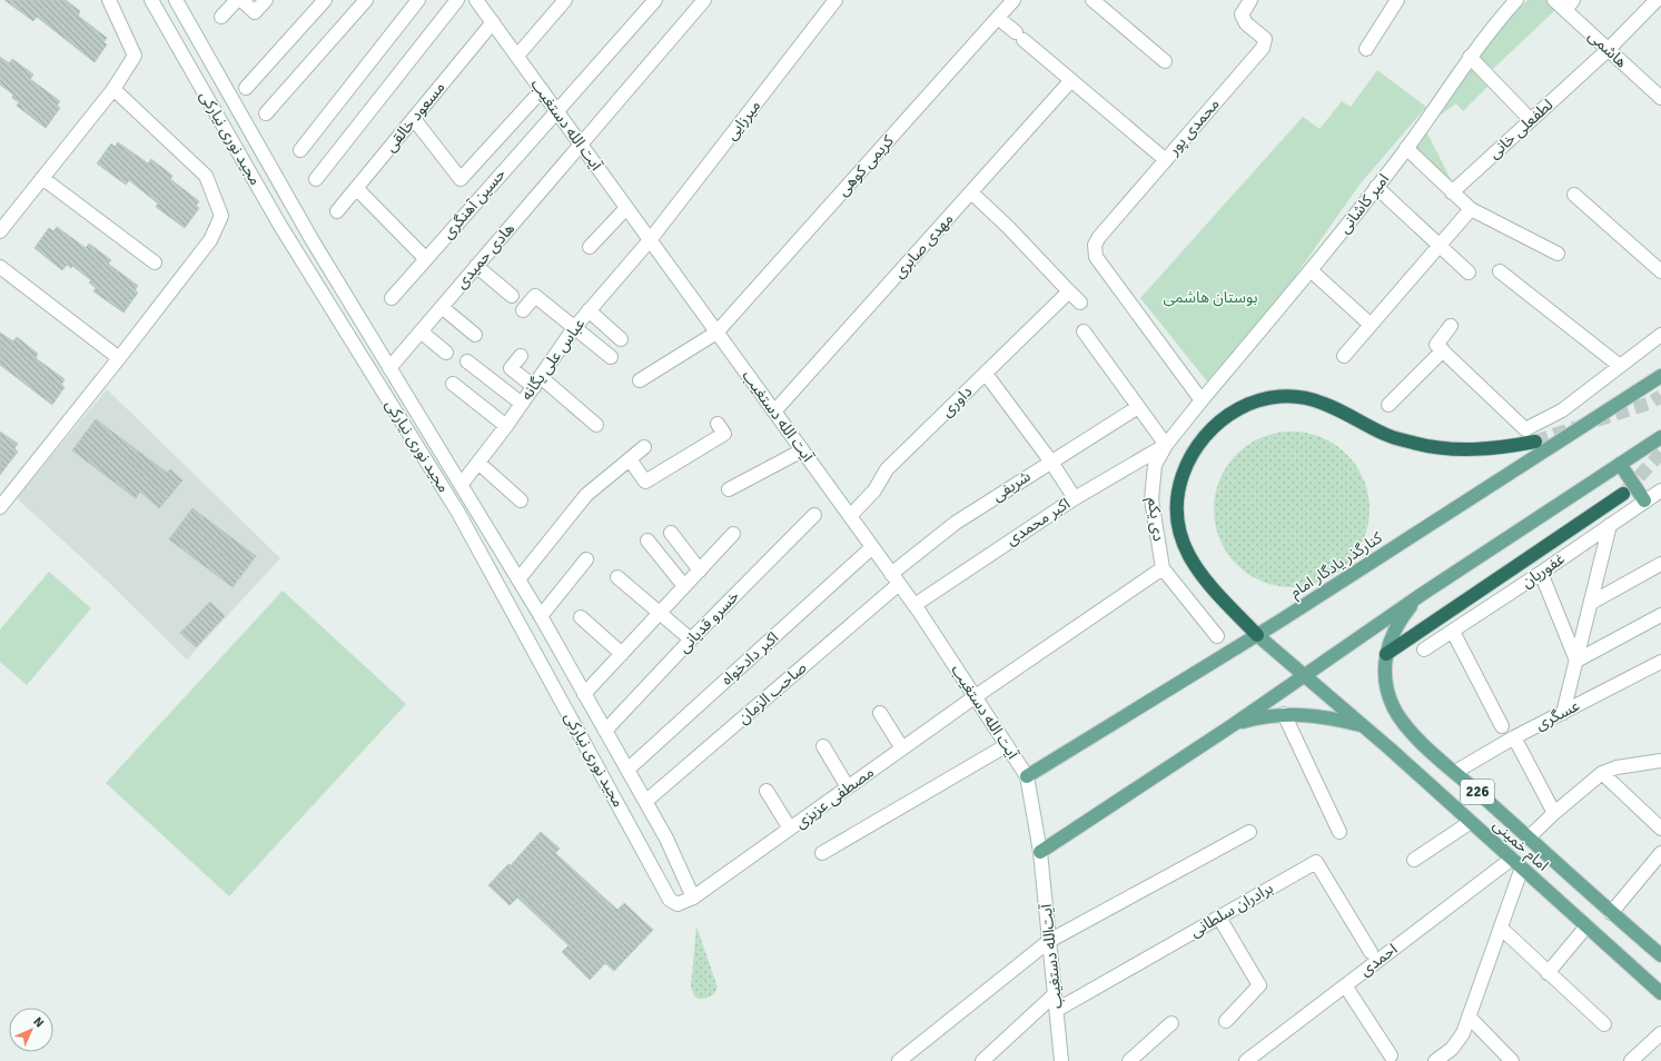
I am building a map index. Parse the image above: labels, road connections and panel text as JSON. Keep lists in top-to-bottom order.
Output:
{
  "streets": {
    "main road": ["کنارگذر یادگار امام", "226", "امام خمینی"],
    "street": [
      "هاشمی",
      "مسعود خالقی",
      "میرزایی",
      "آیت الله دستغیب",
      "محمدی پور",
      "لطفعلی خانی",
      "مجید نوری نیارکی",
      "کریمی کوهی",
      "حسین آهنگری",
      "امیر کاشانی",
      "مهدی صابری",
      "هادی حمیدی",
      "عباس علی یگانه",
      "داوری",
      "شریفی",
      "دی یکم",
      "اکبر محمدی",
      "غفوریان",
      "خسرو قدیانی",
      "اکبر دادخواه",
      "صاحب الزمان",
      "عسگری",
      "مصطفی عزیزی",
      "برادران سلطانی",
      "آیت‌الله دستغیب",
      "احمدی"
    ]
  },
  "crossings": [
    ["هاشمی", "لطفعلی خانی"],
    ["مسعود خالقی", "آیت الله دستغیب"],
    ["میرزایی", "آیت الله دستغیب"],
    ["میرزایی", "عباس علی یگانه"],
    ["آیت الله دستغیب", "کریمی کوهی"],
    ["آیت الله دستغیب", "حسین آهنگری"],
    ["آیت الله دستغیب", "مهدی صابری"],
    ["آیت الله دستغیب", "هادی حمیدی"],
    ["آیت الله دستغیب", "عباس علی یگانه"],
    ["آیت الله دستغیب", "داوری"],
    ["آیت الله دستغیب", "شریفی"],
    ["آیت الله دستغیب", "اکبر محمدی"],
    ["آیت الله دستغیب", "کنارگذر یادگار امام"],
    ["آیت الله دستغیب", "اکبر دادخواه"],
    ["آیت الله دستغیب", "صاحب الزمان"],
    ["آیت الله دستغیب", "مصطفی عزیزی"],
    ["آیت الله دستغیب", "آیت‌الله دستغیب"],
    ["محمدی پور", "امیر کاشانی"],
    ["محمدی پور", "دی یکم"],
    ["مجید نوری نیارکی", "هادی حمیدی"],
    ["مجید نوری نیارکی", "عباس علی یگانه"],
    ["مجید نوری نیارکی", "خسرو قدیانی"],
    ["مجید نوری نیارکی", "اکبر دادخواه"],
    ["مجید نوری نیارکی", "صاحب الزمان"],
    ["مجید نوری نیارکی", "مصطفی عزیزی"],
    ["امیر کاشانی", "دی یکم"],
    ["شریفی", "صاحب الزمان"],
    ["دی یکم", "اکبر محمدی"],
    ["دی یکم", "مصطفی عزیزی"],
    ["کنارگذر یادگار امام", "امام خمینی"],
    ["عسگری", "امام خمینی"],
    ["امام خمینی", "احمدی"],
    ["برادران سلطانی", "آیت‌الله دستغیب"]
  ],
  "parks": ["بوستان هاشمی"],
  "north": "top right"
}
